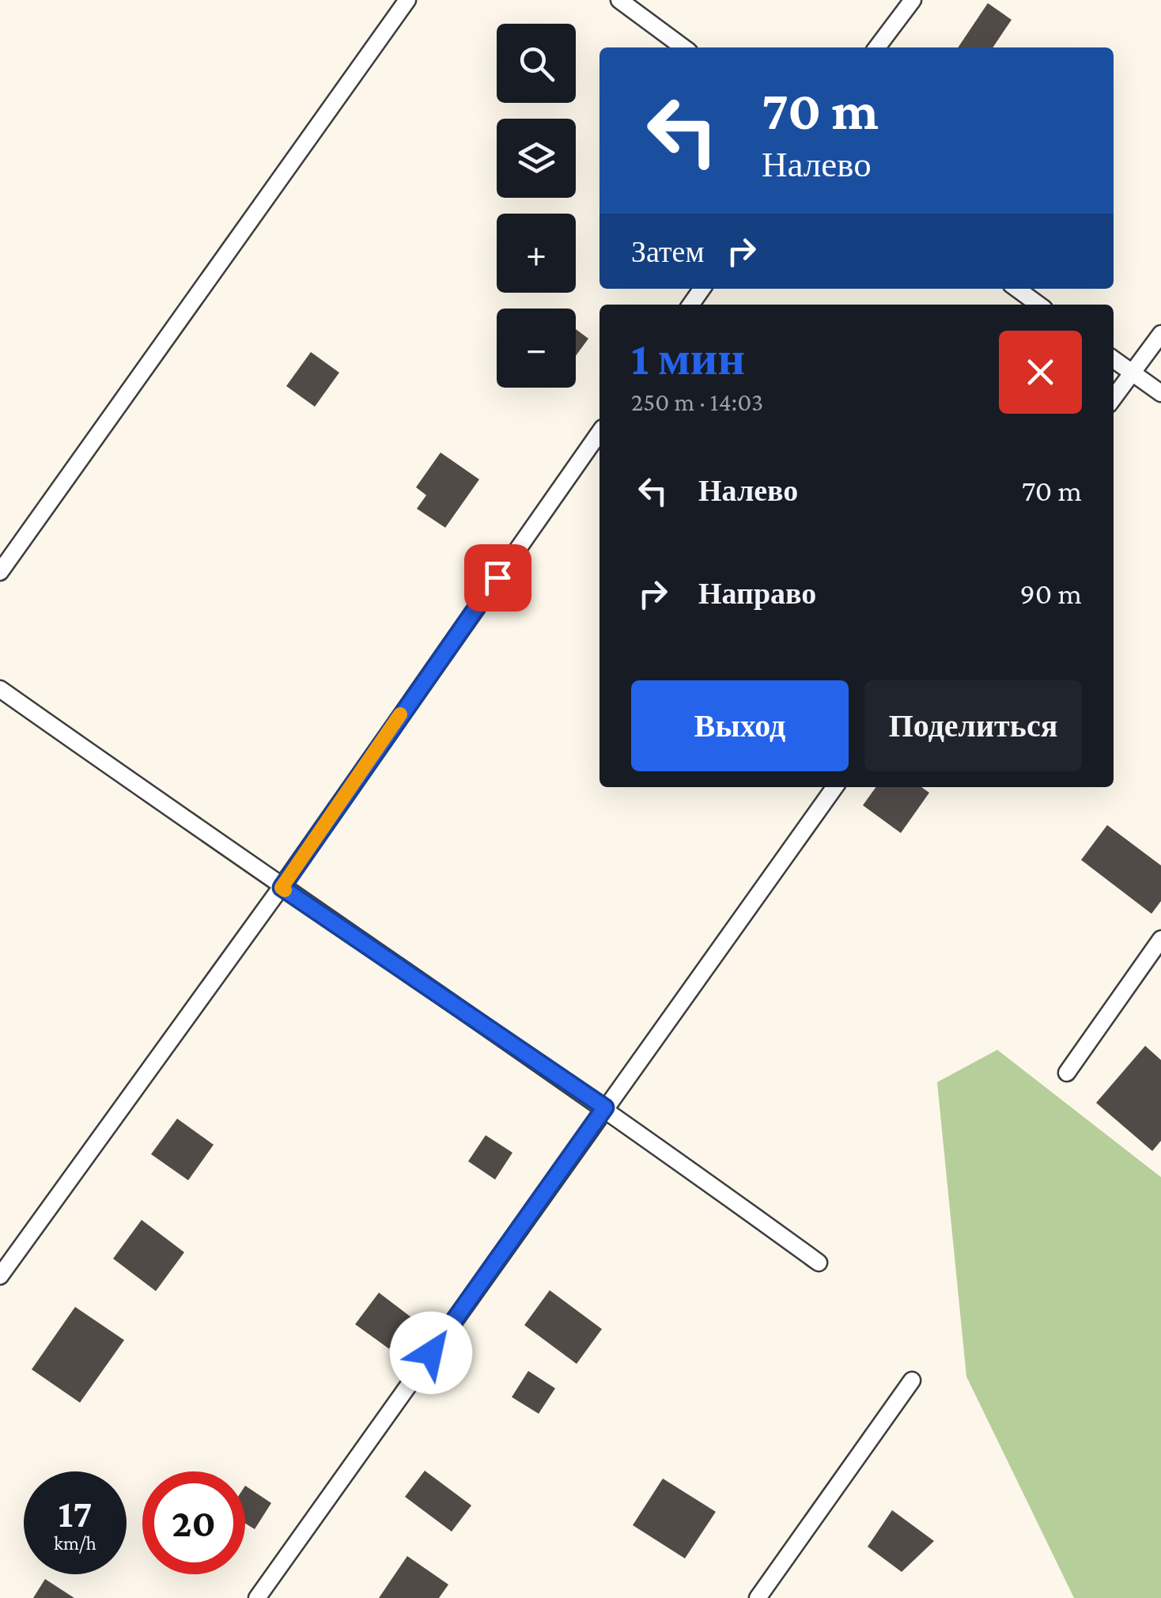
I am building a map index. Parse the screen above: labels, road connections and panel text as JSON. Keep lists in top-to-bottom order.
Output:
{
  "page": {
    "map_buttons": ["+", "−"],
    "turn": ["70 m", "Налево"],
    "then": "Затем",
    "heading": ["1 мин", "250 m · 14:03"],
    "list": [
      {
        "name": "Налево",
        "value": "70 m"
      },
      {
        "name": "Направо",
        "value": "90 m"
      }
    ],
    "buttons": ["Выход", "Поделиться"],
    "speed": "17 km/h",
    "limit": "20"
  }
}
